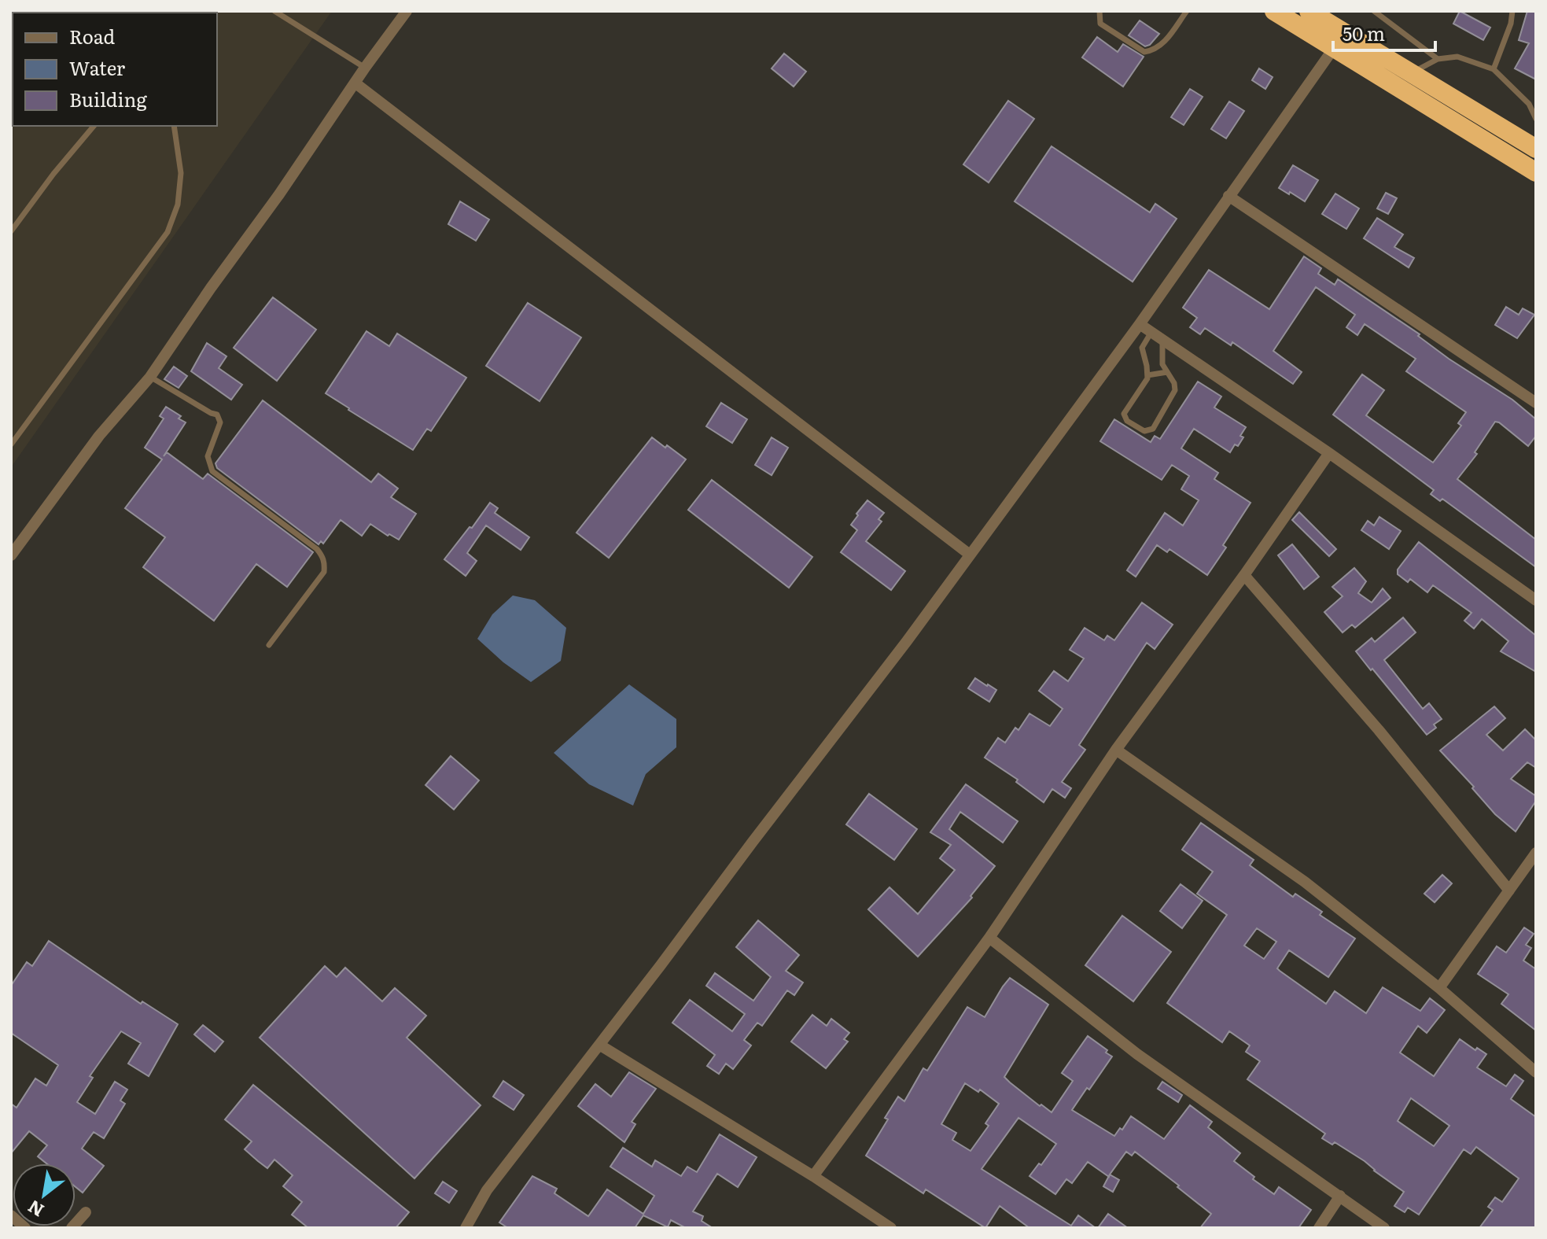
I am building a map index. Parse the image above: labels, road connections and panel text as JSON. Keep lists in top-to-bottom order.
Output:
{
  "legend": ["Road", "Water", "Building"],
  "scale_bar": "50 m",
  "north": "bottom left"
}
